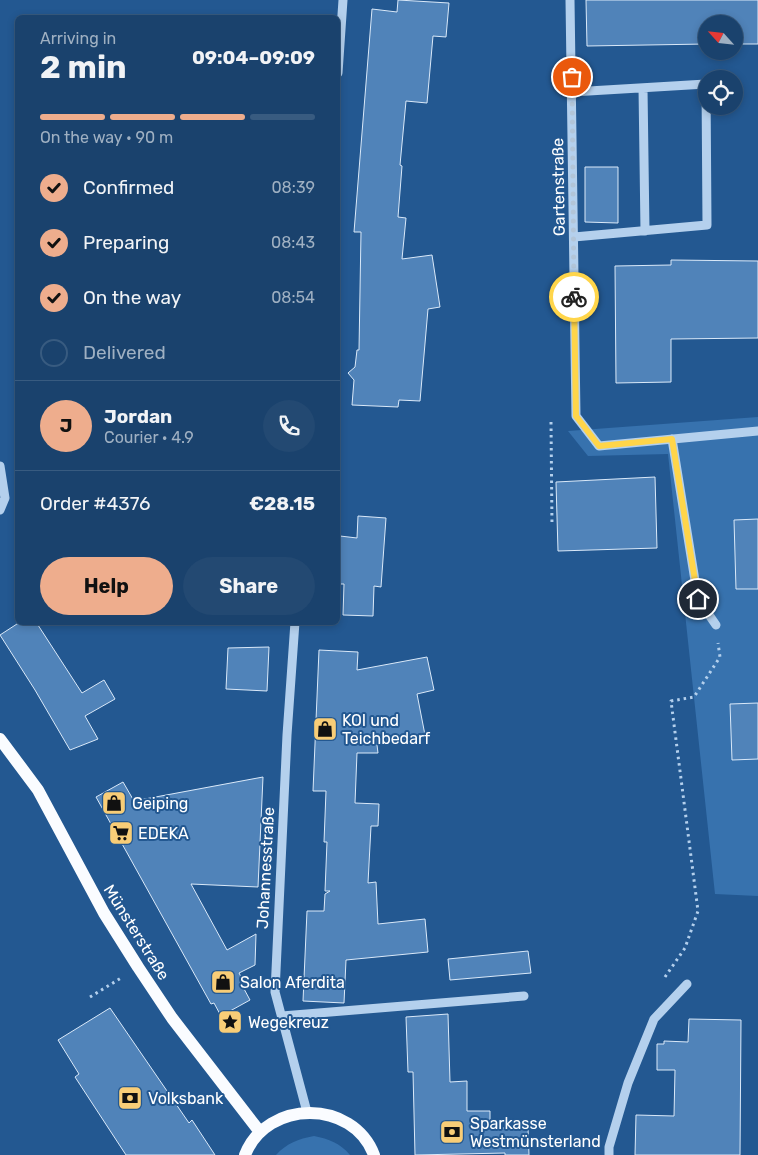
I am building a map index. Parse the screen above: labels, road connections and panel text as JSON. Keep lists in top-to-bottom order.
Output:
{
  "streets": {
    "main road": ["Münsterstraße"],
    "street": ["Gartenstraße", "Johannesstraße"]
  },
  "places": {
    "shop": ["KOI und Teichbedarf", "Geiping", "Salon Aferdita"],
    "supermarket": ["EDEKA"],
    "place": ["Wegekreuz"],
    "bank": ["Volksbank", "Sparkasse Westmünsterland"]
  },
  "north": "top left",
  "page": {
    "heading": ["2 min", "Arriving in", "09:04–09:09"],
    "panel": [
      "Jordan",
      "Courier · 4.9",
      "Order #4376",
      "€28.15"
    ],
    "bar": "On the way · 90 m",
    "list": [
      ["Confirmed", "08:39"],
      ["Preparing", "08:43"],
      ["On the way", "08:54"],
      "Delivered"
    ],
    "round": "J",
    "buttons": ["Help", "Share"]
  }
}
